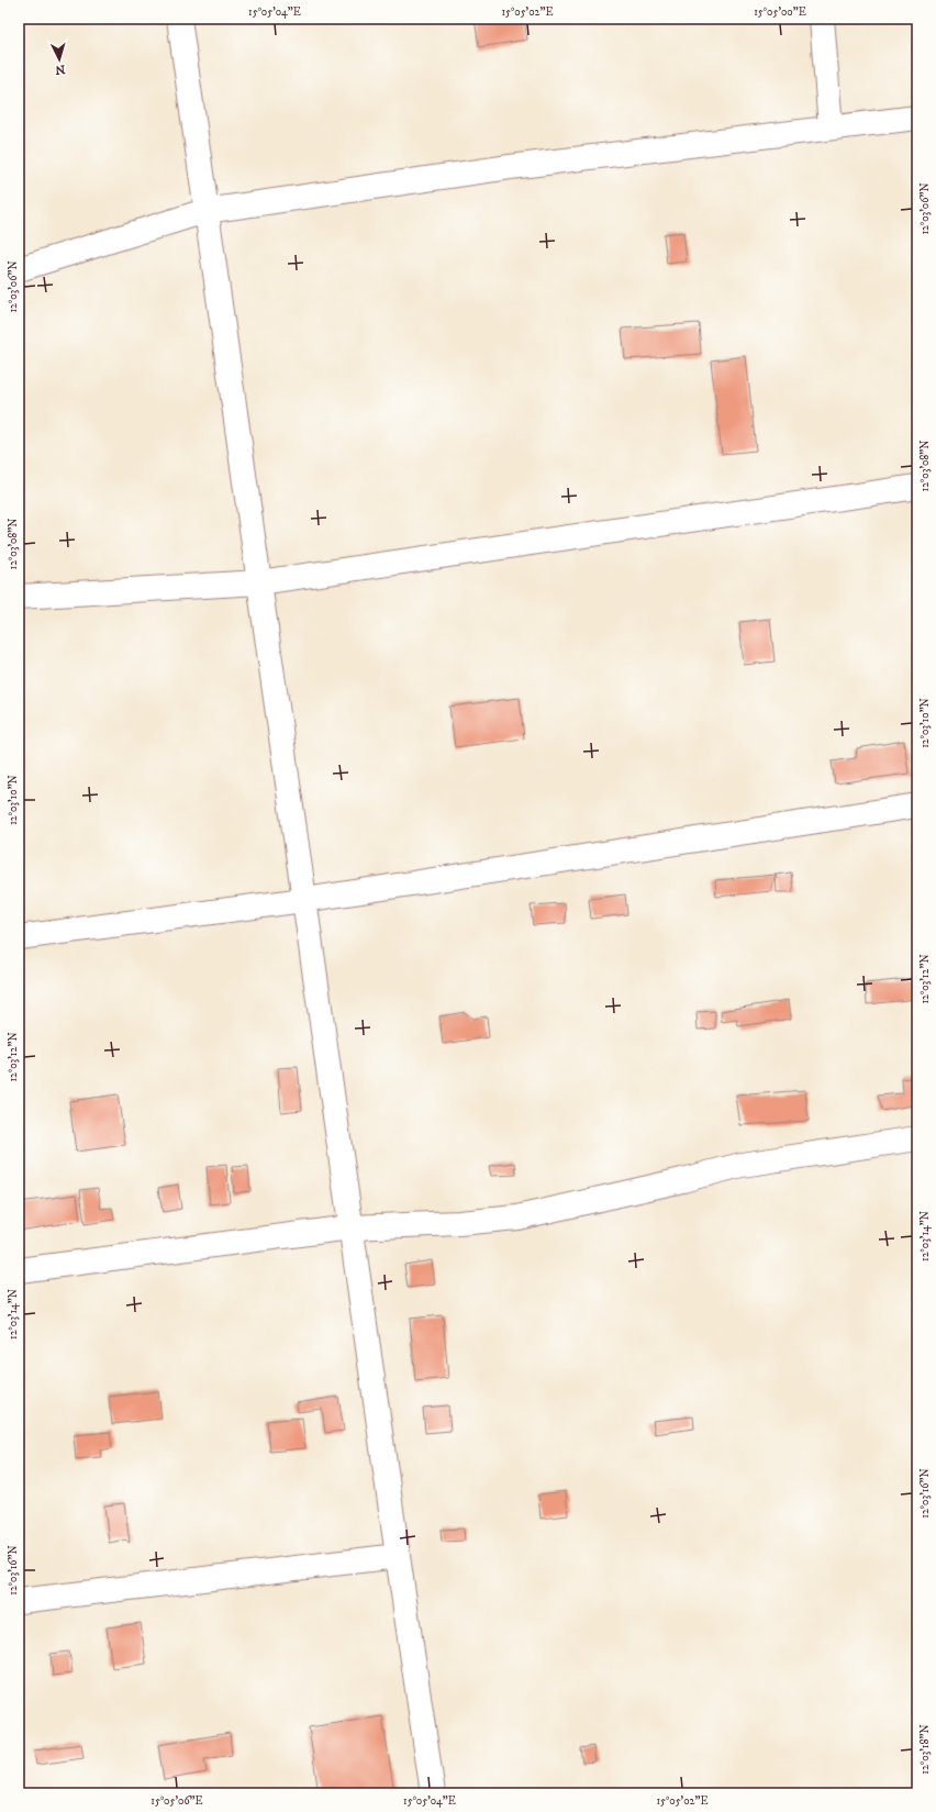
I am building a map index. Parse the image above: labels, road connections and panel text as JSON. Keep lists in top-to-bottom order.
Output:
{
  "north": "bottom",
  "coordinates": [
    "15°05'04\"E",
    "15°05'02\"E",
    "15°05'00\"E",
    "12°03'06\"N",
    "12°03'08\"N",
    "12°03'10\"N",
    "12°03'12\"N",
    "12°03'14\"N",
    "12°03'16\"N",
    "12°03'18\"N",
    "15°05'06\"E"
  ]
}
